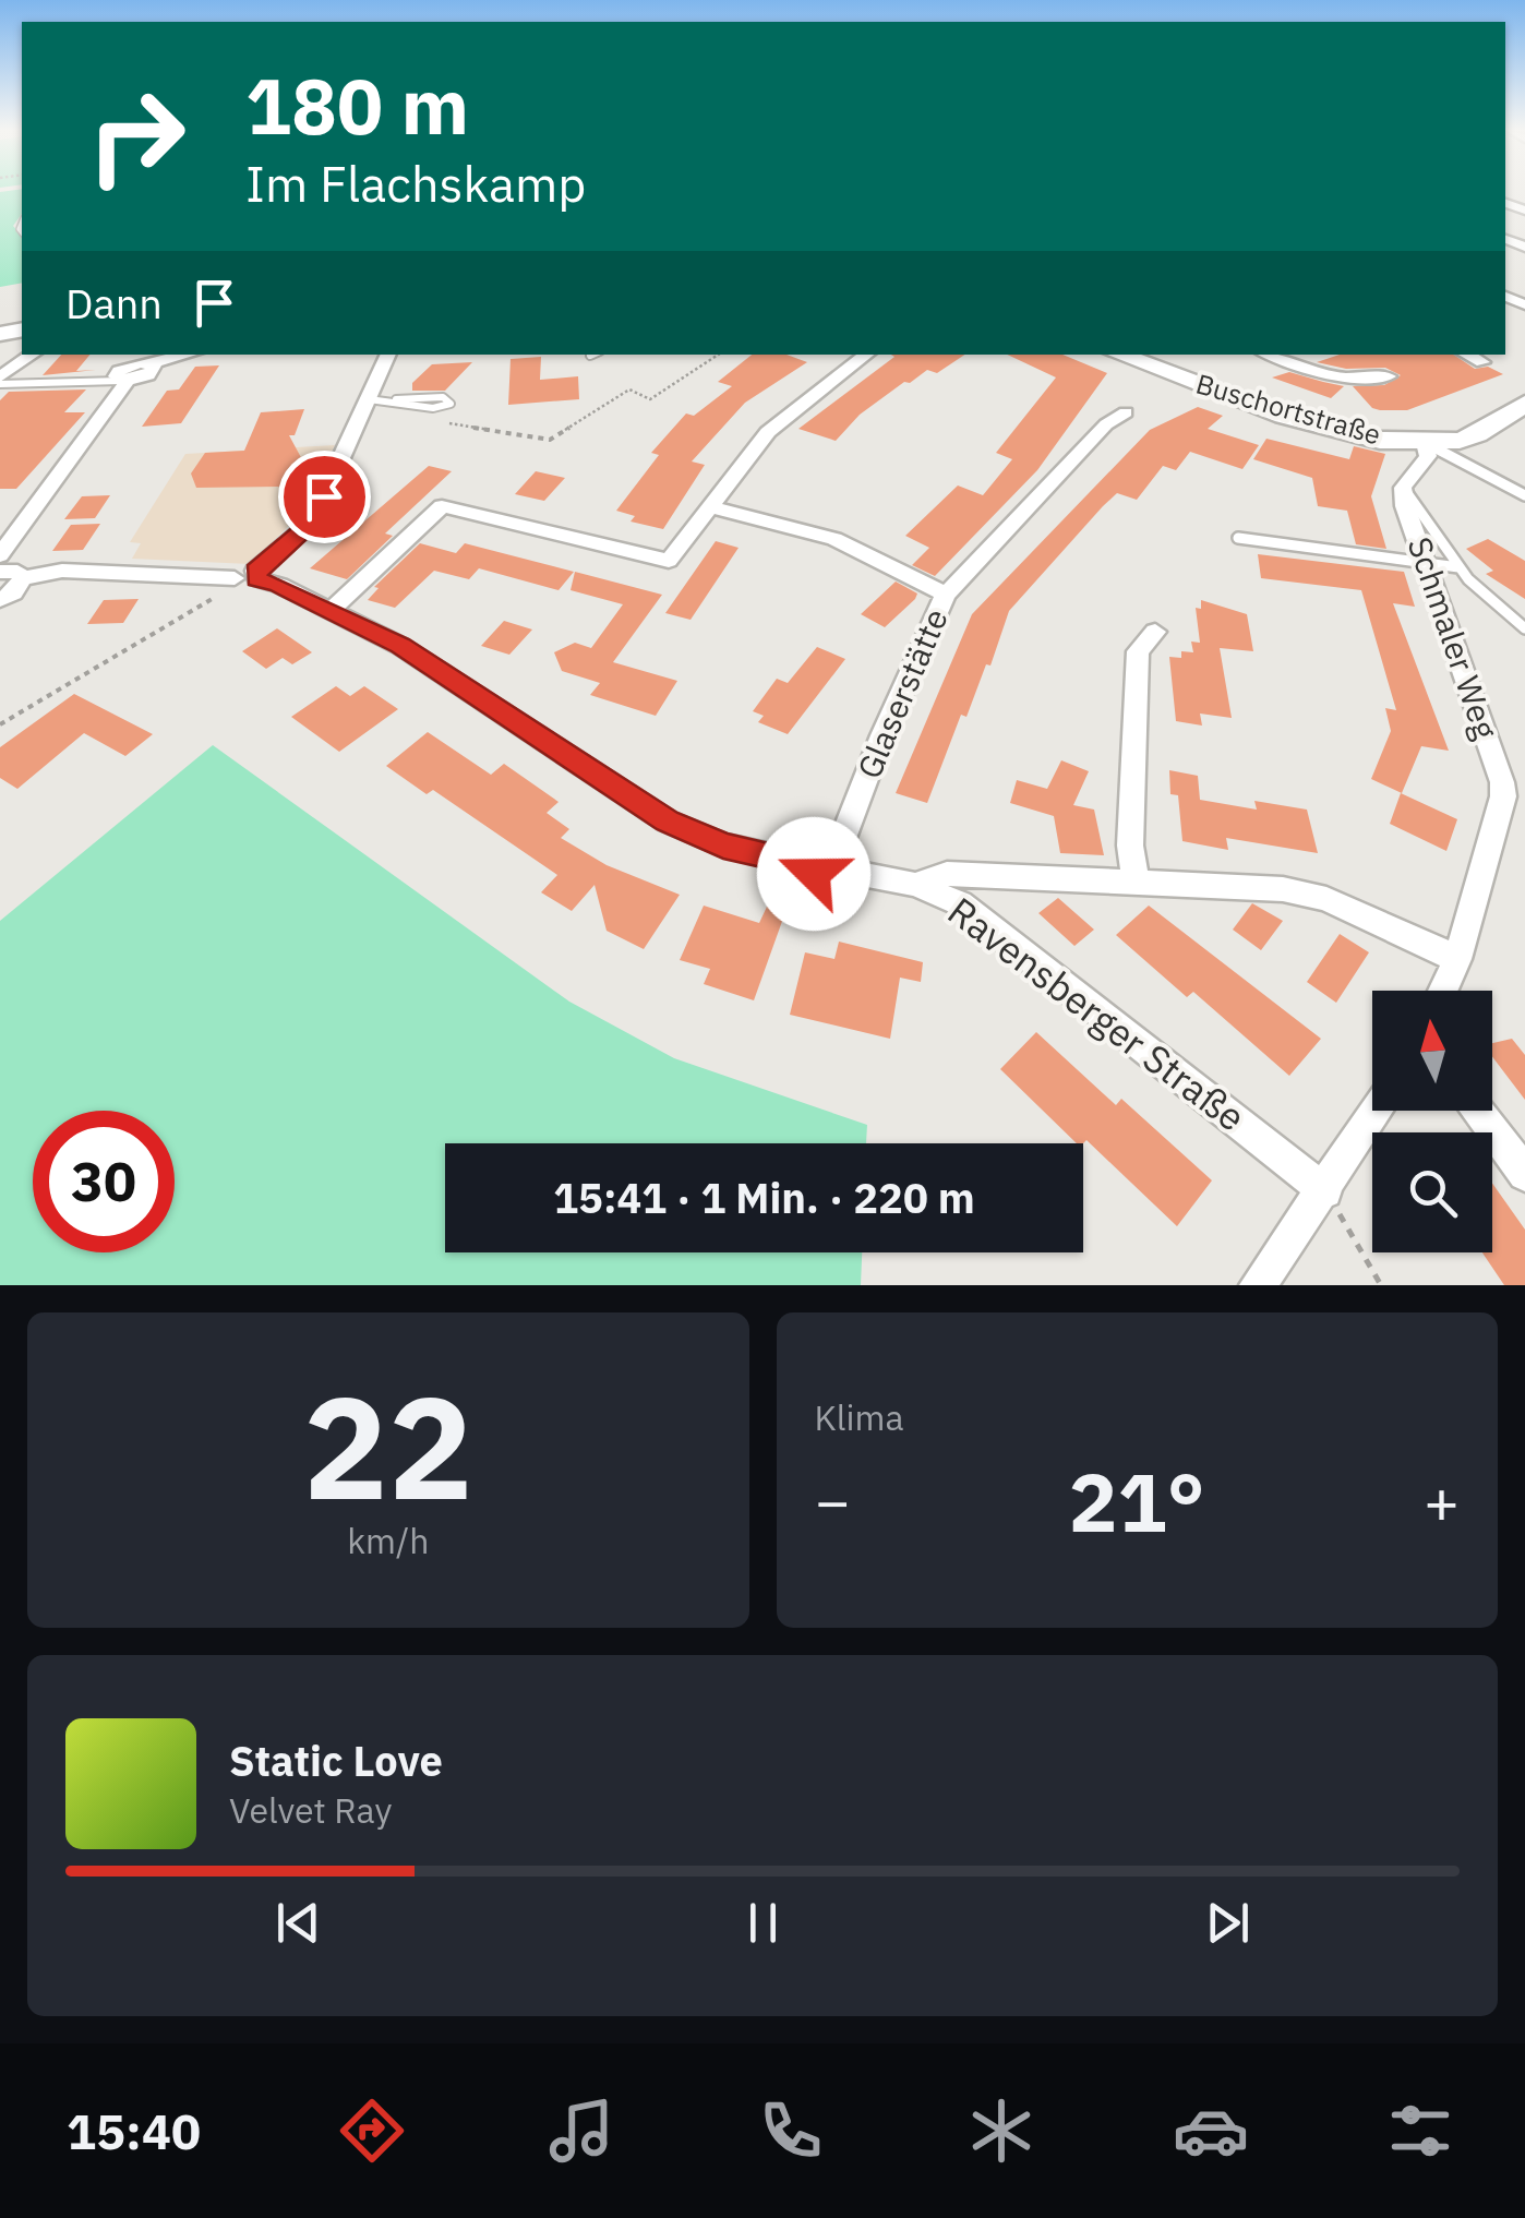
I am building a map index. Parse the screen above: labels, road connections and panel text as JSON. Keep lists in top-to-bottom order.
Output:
{
  "streets": {
    "main road": ["Buschortstraße"],
    "street": ["Schmaler Weg", "Glaserstätte", "Ravensberger Straße"]
  },
  "crossings": [
    ["Glaserstätte", "Ravensberger Straße"]
  ],
  "north": "top",
  "page": {
    "turn": ["180 m", "Im Flachskamp"],
    "then": "Dann",
    "limit": "30",
    "trip": "15:41 · 1 Min. · 220 m",
    "tile": [
      ["22", "km/h"],
      "Klima"
    ],
    "heat": ["−", "21°", "+"],
    "song": ["Static Love", "Velvet Ray"],
    "tabs": "15:40"
  }
}
